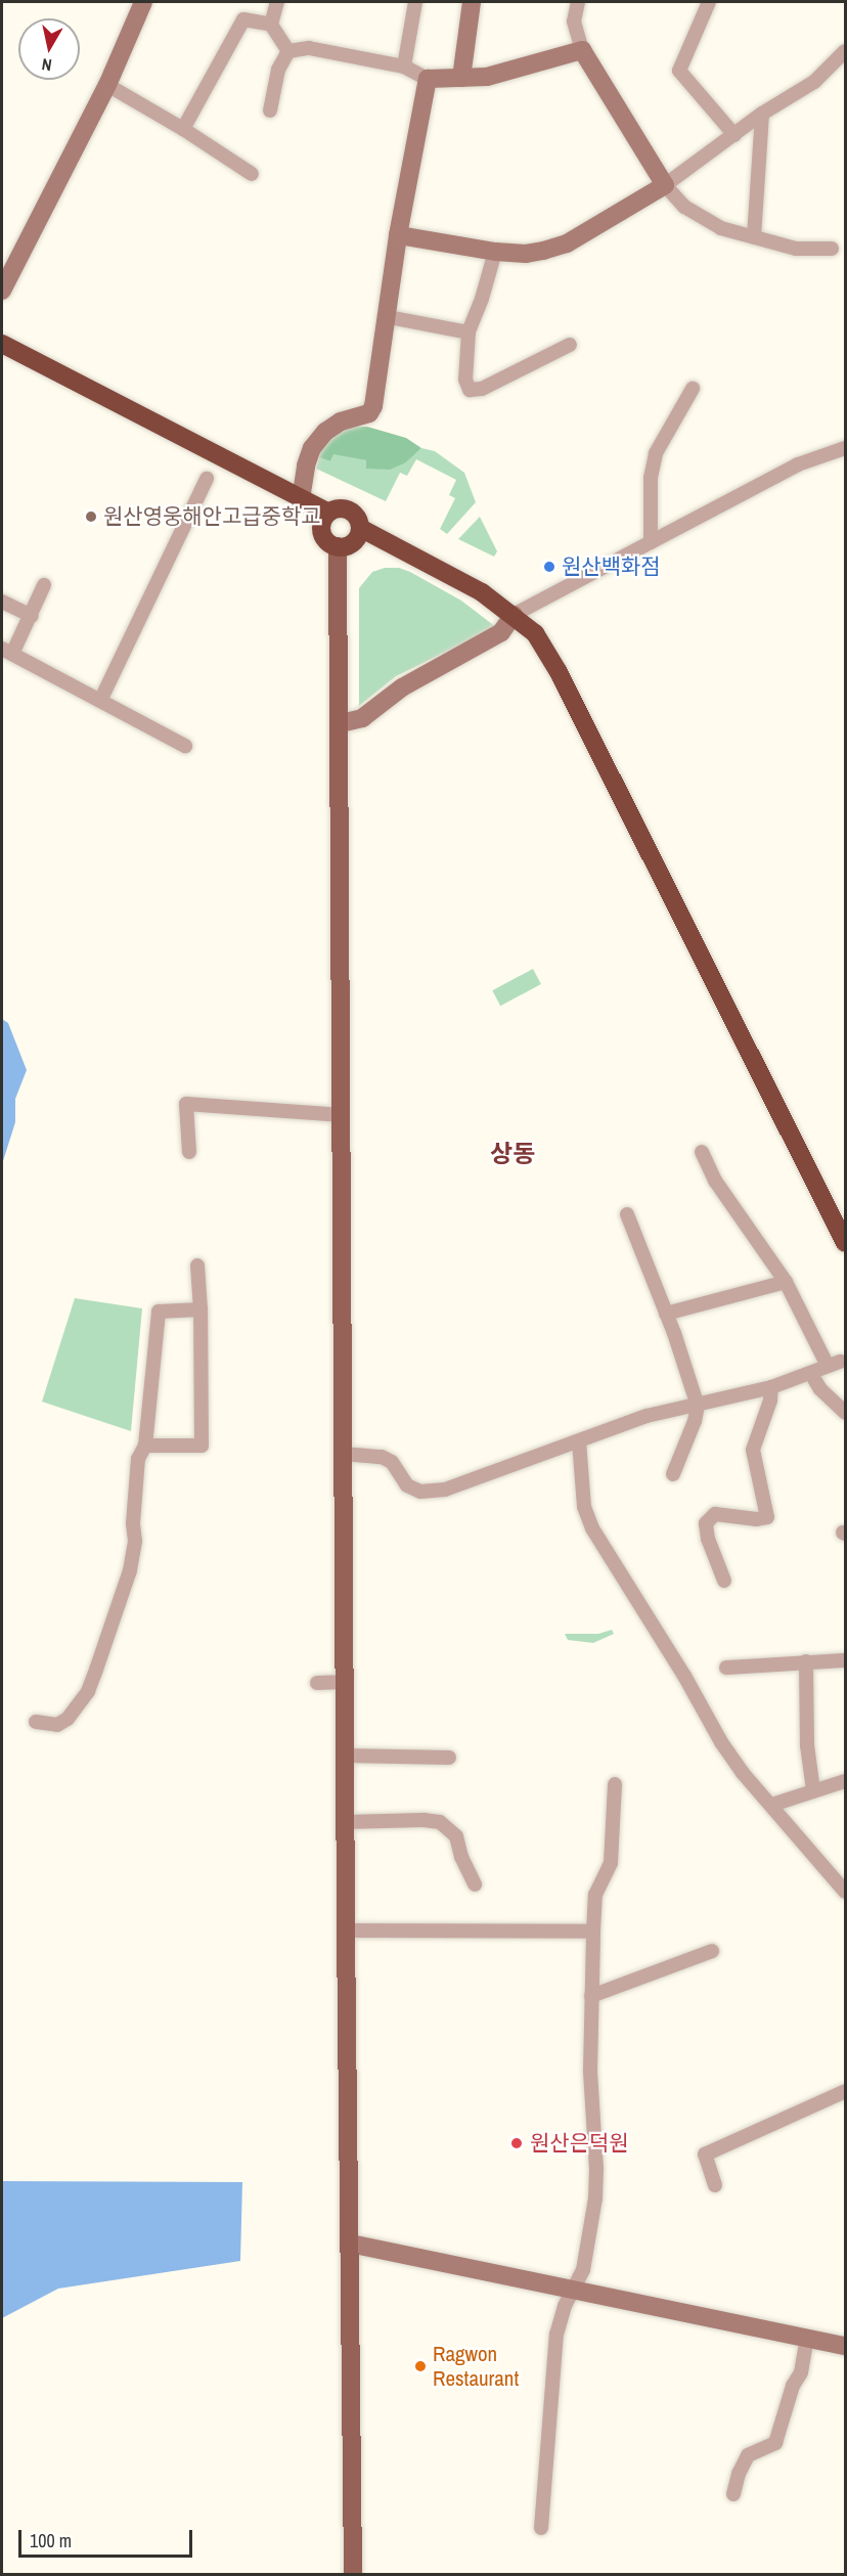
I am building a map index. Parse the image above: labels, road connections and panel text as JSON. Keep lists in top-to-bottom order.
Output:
{
  "districts": ["상동"],
  "places": [
    "원산영웅해안고급중학교",
    "원산백화점",
    "원산은덕원",
    "Ragwon Restaurant"
  ],
  "scale_bar": "100 m",
  "north": "bottom"
}
